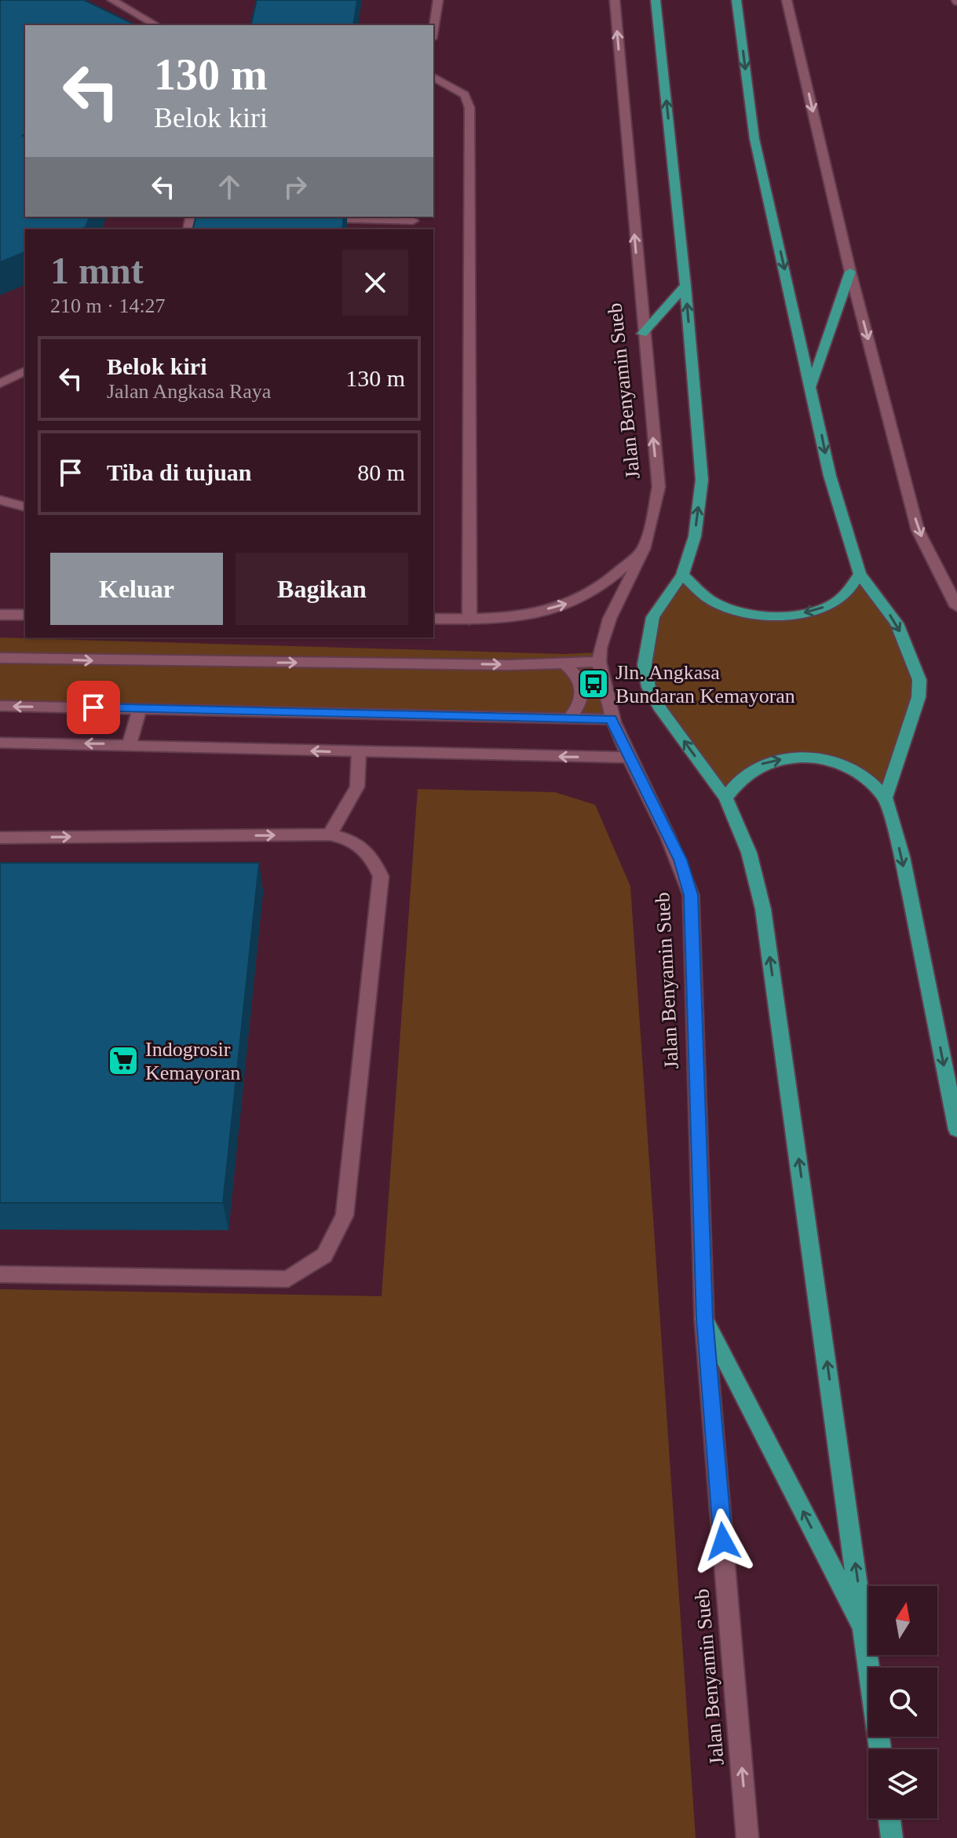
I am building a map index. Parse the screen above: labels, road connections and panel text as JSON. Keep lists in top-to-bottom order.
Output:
{
  "streets": {
    "main road": ["Jalan Benyamin Sueb"]
  },
  "places": {
    "bus stop": ["Jln. Angkasa Bundaran Kemayoran"],
    "supermarket": ["Indogrosir Kemayoran"]
  },
  "north": "top",
  "page": {
    "turn": ["130 m", "Belok kiri"],
    "heading": ["1 mnt", "210 m · 14:27"],
    "list": [
      {
        "name": "Belok kiri",
        "note": "Jalan Angkasa Raya",
        "value": "130 m"
      },
      {
        "name": "Tiba di tujuan",
        "value": "80 m"
      }
    ],
    "buttons": ["Keluar", "Bagikan"]
  }
}
